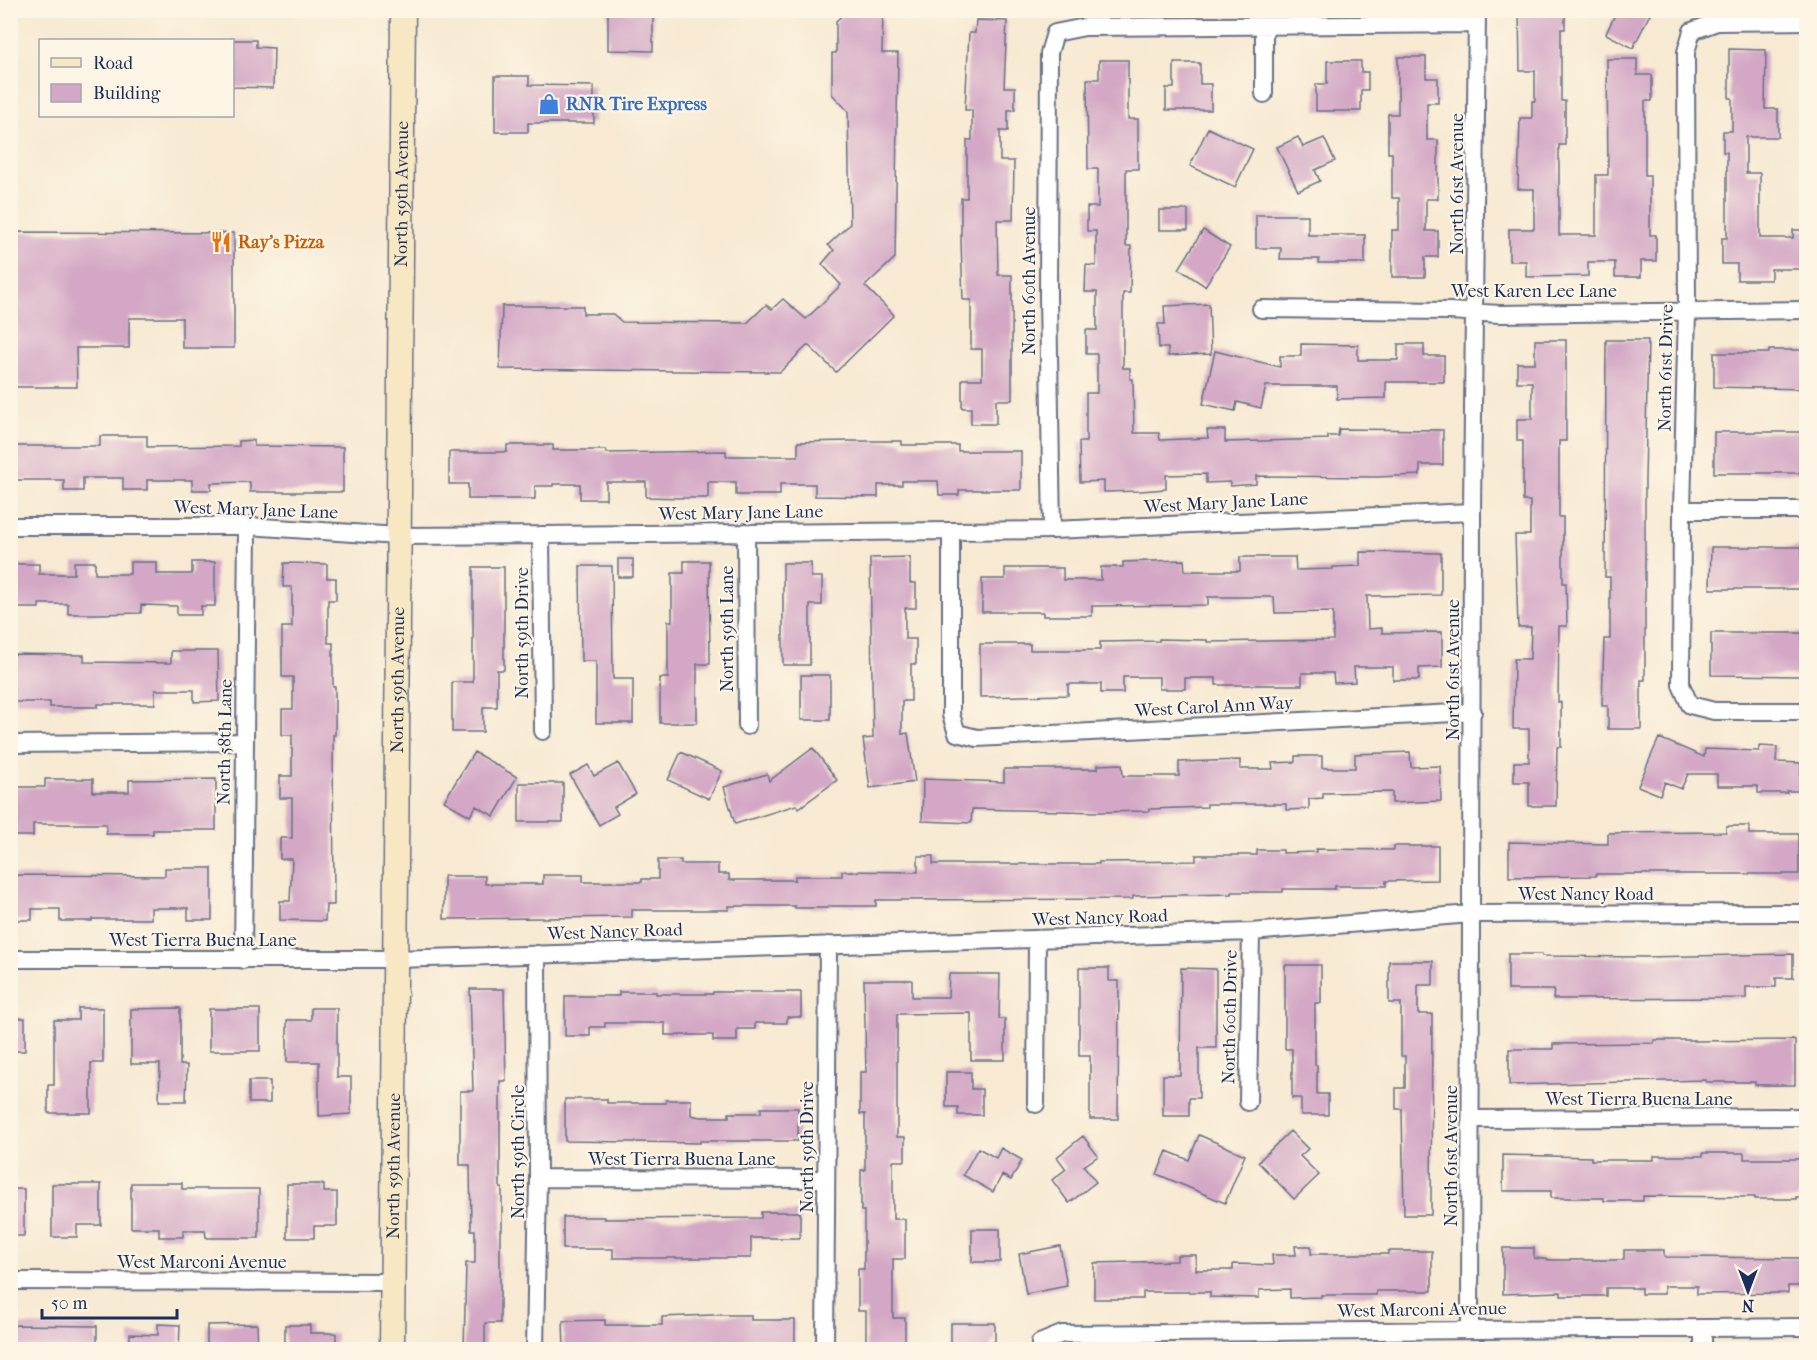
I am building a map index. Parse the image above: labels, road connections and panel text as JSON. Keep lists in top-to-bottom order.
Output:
{
  "streets": {
    "main road": ["North 59th Avenue"],
    "street": [
      "North 61st Avenue",
      "North 60th Avenue",
      "West Karen Lee Lane",
      "North 61st Drive",
      "West Mary Jane Lane",
      "North 59th Lane",
      "North 59th Drive",
      "West Carol Ann Way",
      "North 58th Lane",
      "West Nancy Road",
      "West Tierra Buena Lane",
      "North 60th Drive",
      "North 59th Circle",
      "West Marconi Avenue"
    ]
  },
  "crossings": [
    ["North 61st Avenue", "West Karen Lee Lane"],
    ["North 61st Avenue", "West Mary Jane Lane"],
    ["North 61st Avenue", "West Carol Ann Way"],
    ["North 61st Avenue", "West Nancy Road"],
    ["North 61st Avenue", "West Tierra Buena Lane"],
    ["North 61st Avenue", "West Marconi Avenue"],
    ["North 59th Avenue", "West Mary Jane Lane"],
    ["North 59th Avenue", "West Nancy Road"],
    ["North 59th Avenue", "West Tierra Buena Lane"],
    ["North 59th Avenue", "West Marconi Avenue"],
    ["North 60th Avenue", "West Mary Jane Lane"],
    ["West Karen Lee Lane", "North 61st Drive"],
    ["West Mary Jane Lane", "North 59th Lane"],
    ["West Mary Jane Lane", "North 59th Drive"],
    ["West Mary Jane Lane", "West Carol Ann Way"],
    ["West Mary Jane Lane", "North 58th Lane"],
    ["North 59th Drive", "West Nancy Road"],
    ["North 59th Drive", "West Tierra Buena Lane"],
    ["North 58th Lane", "West Tierra Buena Lane"],
    ["West Nancy Road", "West Tierra Buena Lane"],
    ["West Nancy Road", "North 60th Drive"],
    ["West Nancy Road", "North 59th Circle"],
    ["West Tierra Buena Lane", "North 59th Circle"]
  ],
  "places": {
    "shop": ["RNR Tire Express"],
    "restaurant": ["Ray's Pizza"]
  },
  "legend": ["Road", "Building"],
  "scale_bar": "50 m",
  "north": "bottom"
}
